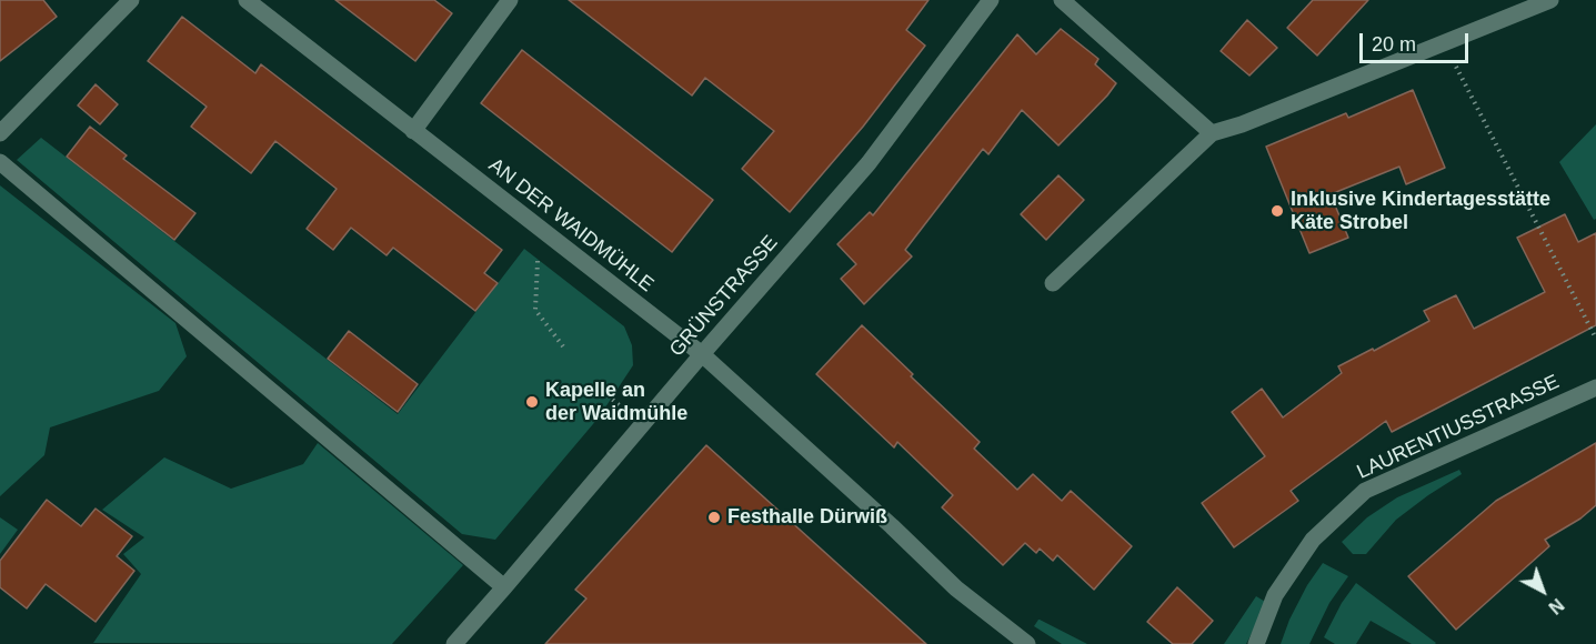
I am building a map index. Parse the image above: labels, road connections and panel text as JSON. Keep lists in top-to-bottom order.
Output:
{
  "streets": {
    "street": ["AN DER WAIDMÜHLE", "GRÜNSTRASSE", "LAURENTIUSSTRASSE"]
  },
  "crossings": [
    ["AN DER WAIDMÜHLE", "GRÜNSTRASSE"]
  ],
  "places": ["Inklusive Kindertagesstätte Käte Strobel", "Kapelle an der Waidmühle", "Festhalle Dürwiß"],
  "scale_bar": "20 m",
  "north": "bottom right"
}
